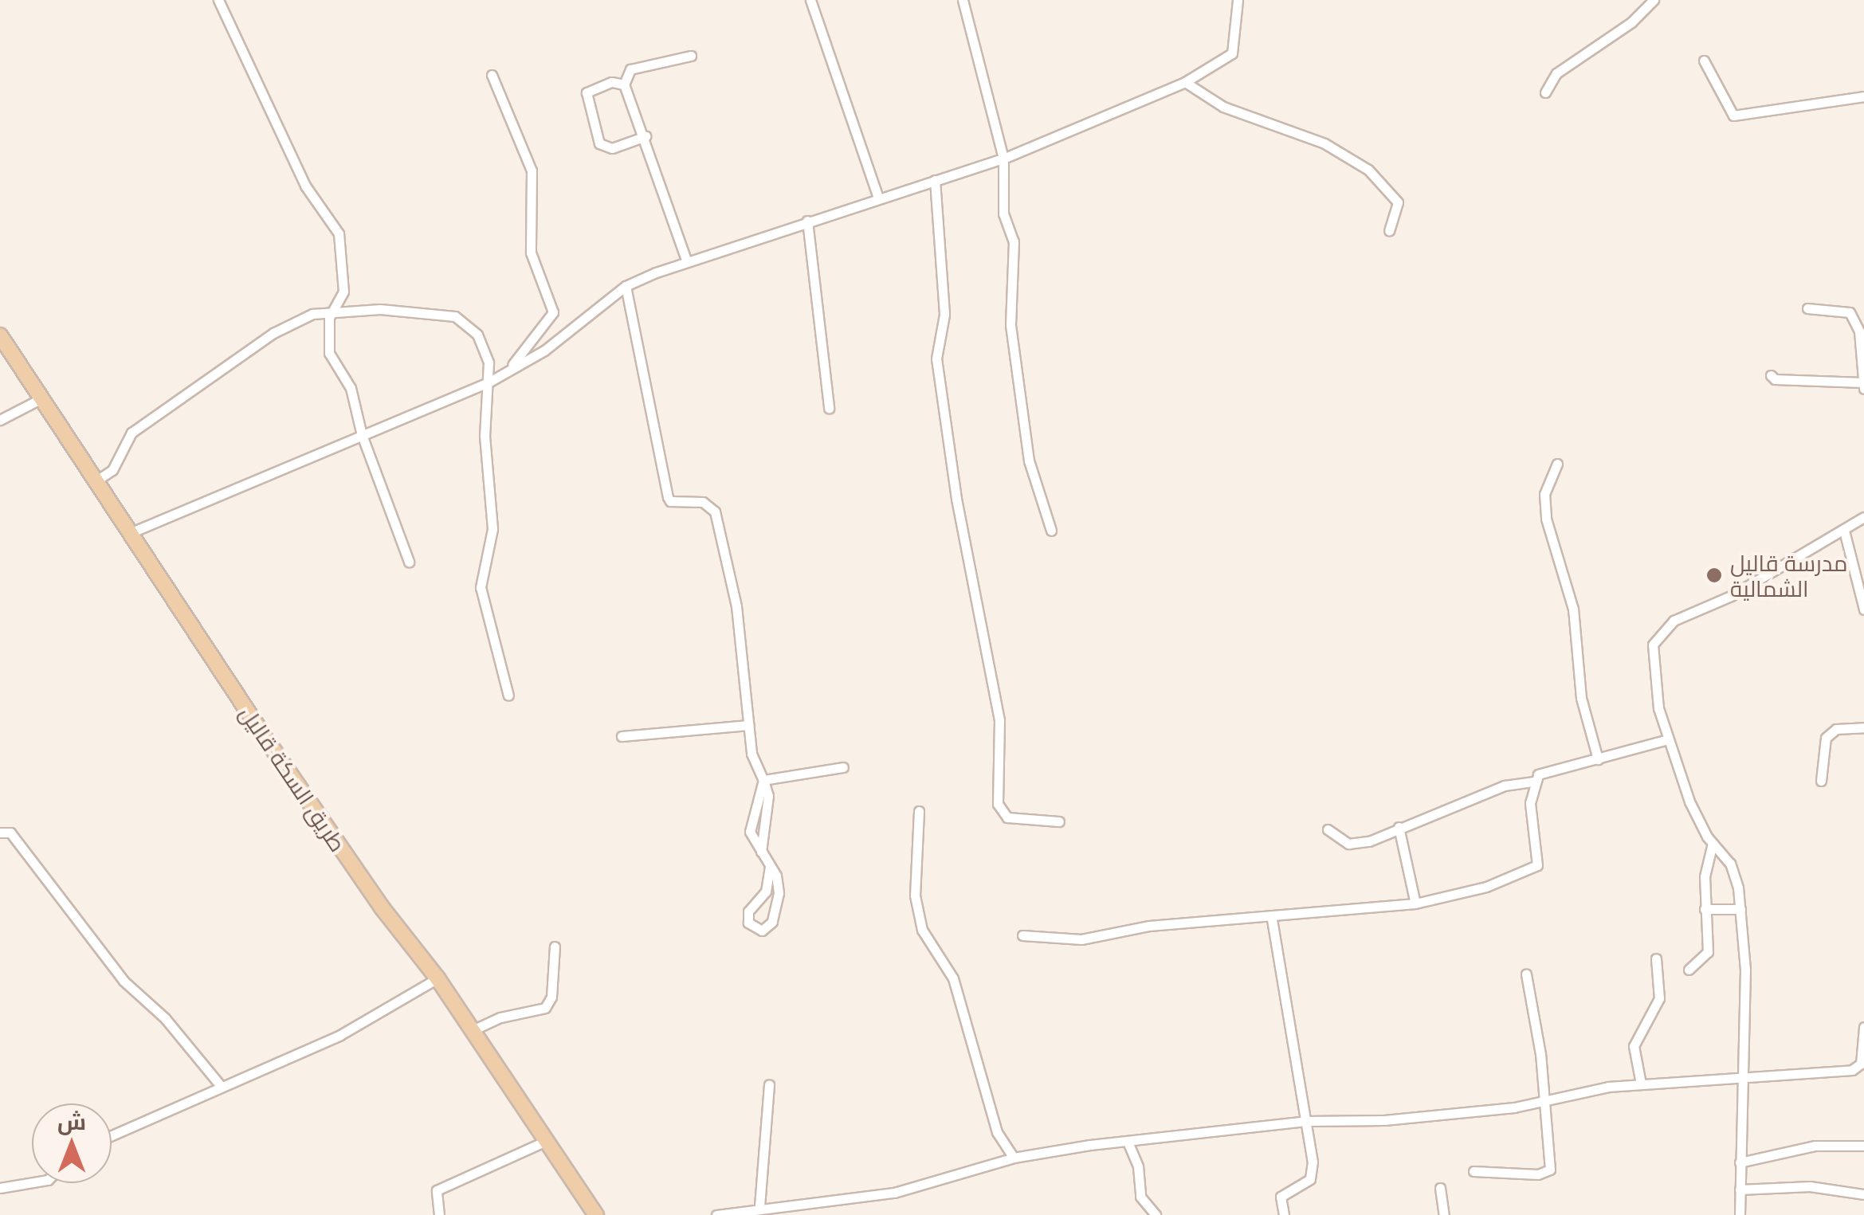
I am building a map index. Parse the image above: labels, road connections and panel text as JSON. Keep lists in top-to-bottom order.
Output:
{
  "streets": {
    "main road": ["طريق السكة قاليل"]
  },
  "places": ["مدرسة قاليل الشمالية"],
  "north": "top"
}
